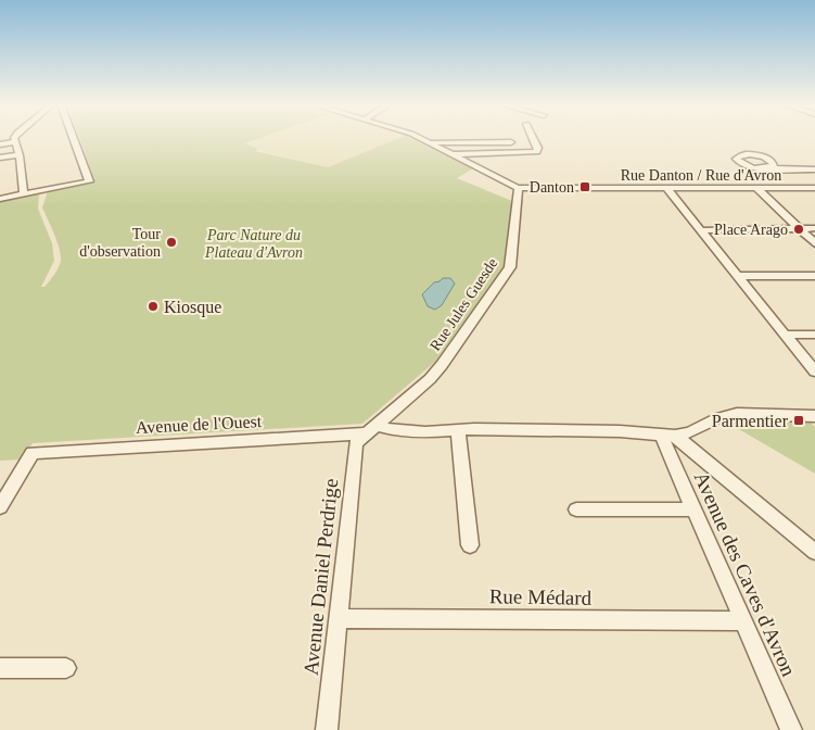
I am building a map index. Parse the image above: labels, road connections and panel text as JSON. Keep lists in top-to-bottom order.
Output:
{
  "streets": {
    "street": [
      "Rue Danton / Rue d'Avron",
      "Rue Jules Guesde",
      "Avenue de l'Ouest",
      "Avenue des Caves d'Avron",
      "Avenue Daniel Perdrige",
      "Rue Médard"
    ]
  },
  "crossings": [
    ["Rue Danton / Rue d'Avron", "Rue Jules Guesde"],
    ["Rue Jules Guesde", "Avenue de l'Ouest"],
    ["Rue Jules Guesde", "Avenue Daniel Perdrige"],
    ["Avenue de l'Ouest", "Avenue des Caves d'Avron"],
    ["Avenue de l'Ouest", "Avenue Daniel Perdrige"],
    ["Avenue des Caves d'Avron", "Rue Médard"],
    ["Avenue Daniel Perdrige", "Rue Médard"]
  ],
  "parks": ["Parc Nature du Plateau d'Avron"],
  "places": {
    "transit": ["Danton", "Parmentier"],
    "other": ["Place Arago", "Tour d'observation", "Kiosque"]
  }
}
